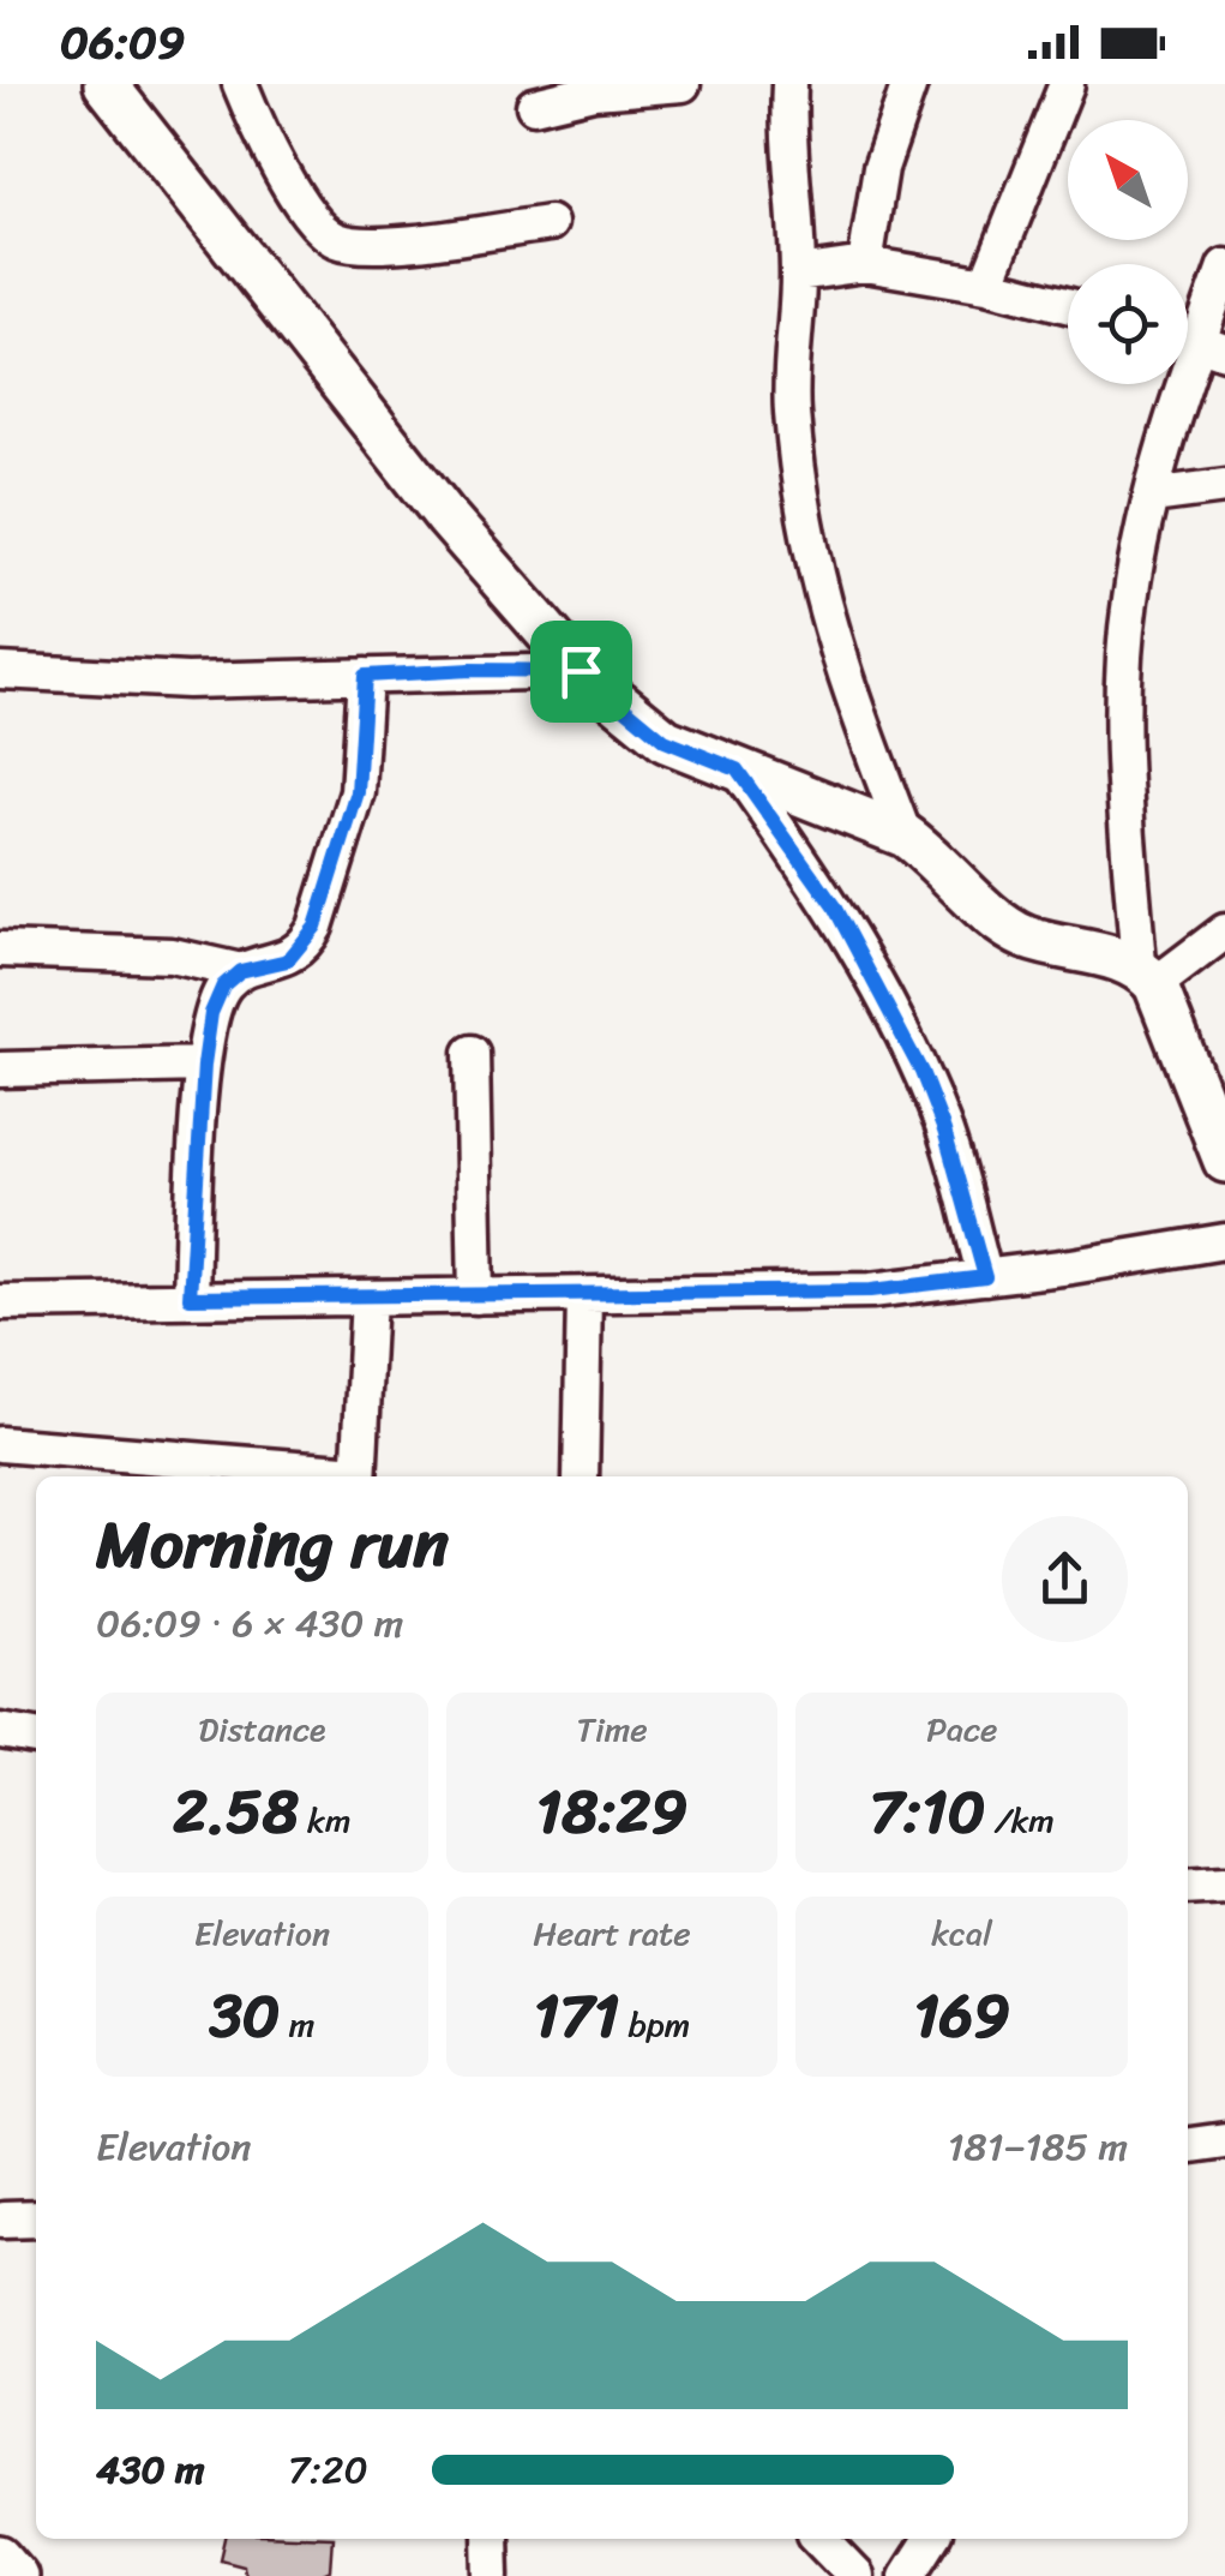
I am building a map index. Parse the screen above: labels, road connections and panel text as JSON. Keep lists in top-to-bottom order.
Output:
{
  "north": "top left",
  "page": {
    "status": "06:09",
    "heading": ["Morning run", "06:09 · 6 × 430 m"],
    "stats": [
      ["Distance", "2.58 km"],
      ["Time", "18:29"],
      ["Pace", "7:10 /km"],
      ["Elevation", "30 m"],
      ["Heart rate", "171 bpm"],
      ["kcal", "169"]
    ],
    "chart": ["Elevation", "181–185 m"],
    "list": [
      {
        "name": "430 m",
        "note": "7:20"
      }
    ]
  }
}
